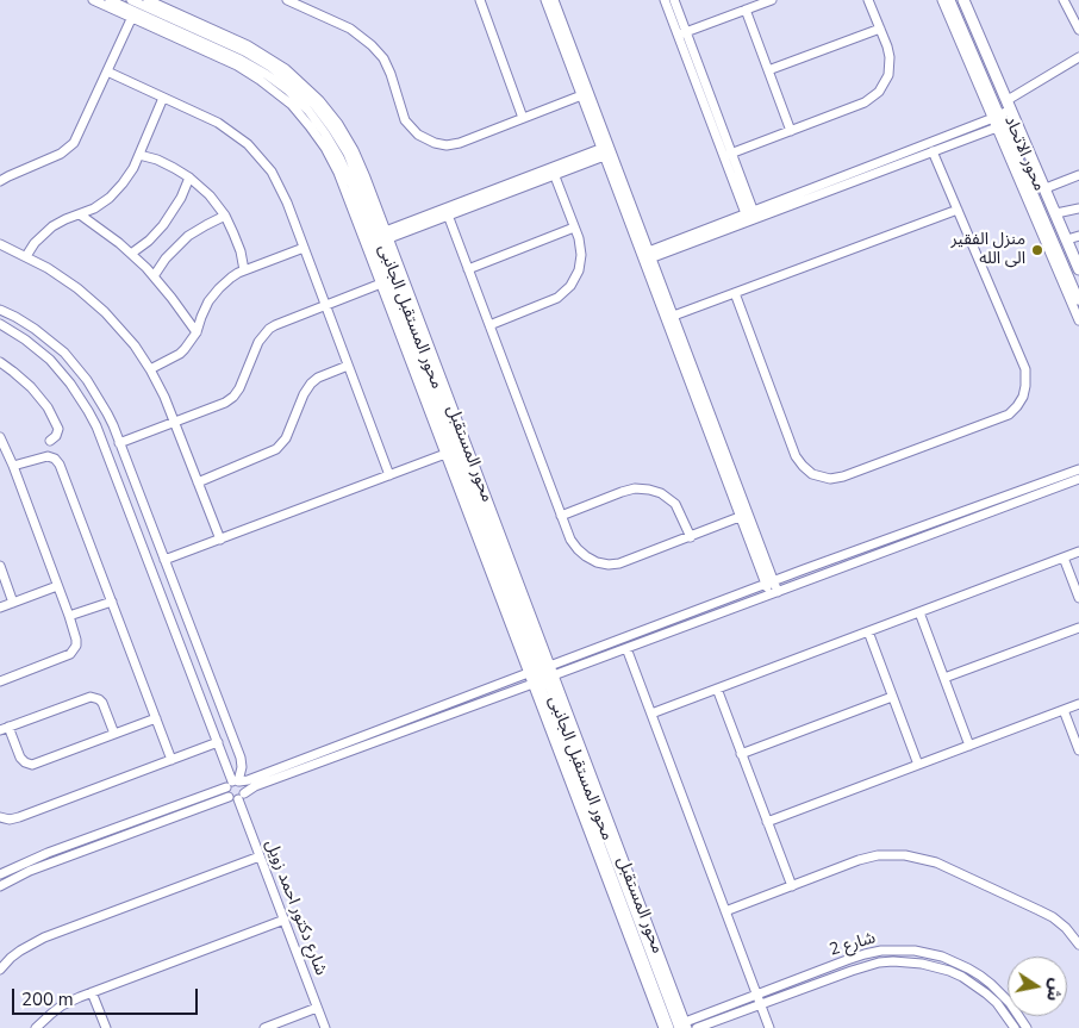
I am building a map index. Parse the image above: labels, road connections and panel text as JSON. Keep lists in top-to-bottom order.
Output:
{
  "streets": {
    "street": [
      "محور الاتحاد",
      "محور المستقبل الجانبى",
      "محور المستقبل",
      "شارع دكتور احمد زويل",
      "شارع 2"
    ]
  },
  "crossings": [
    ["محور المستقبل الجانبى", "محور المستقبل"],
    ["محور المستقبل الجانبى", "شارع 2"],
    ["محور المستقبل", "شارع 2"]
  ],
  "places": ["منزل الفقير الى الله"],
  "scale_bar": "200 m",
  "north": "right"
}
